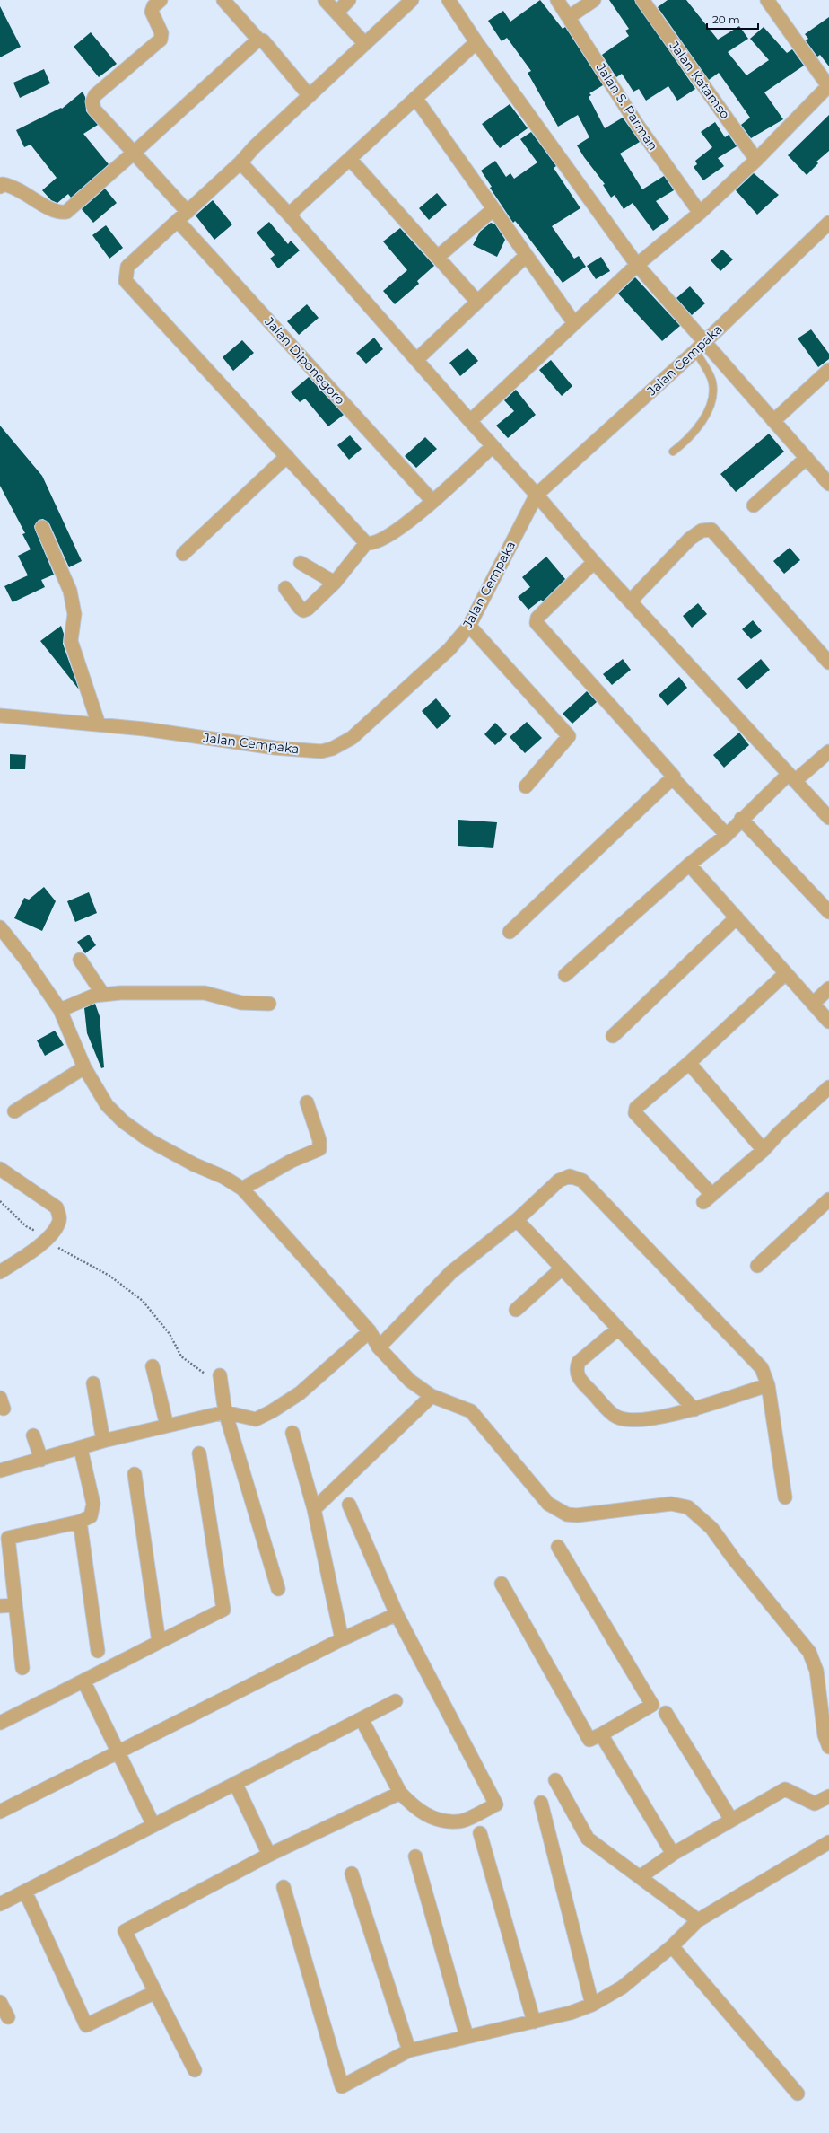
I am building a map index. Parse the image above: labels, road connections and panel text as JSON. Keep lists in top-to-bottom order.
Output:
{
  "streets": {
    "street": [
      "Jalan Katamso",
      "Jalan S. Parman",
      "Jalan Cempaka",
      "Jalan Diponegoro"
    ]
  },
  "scale_bar": "20 m"
}
